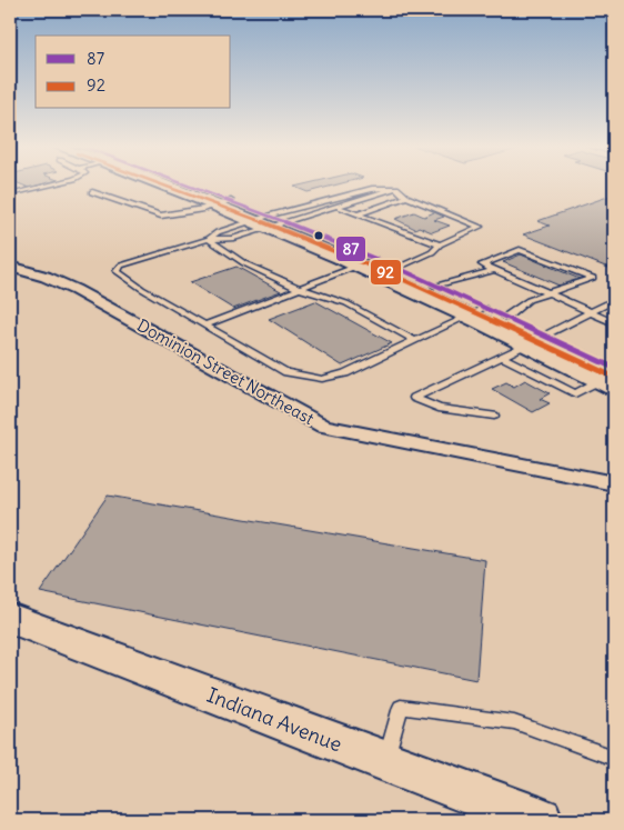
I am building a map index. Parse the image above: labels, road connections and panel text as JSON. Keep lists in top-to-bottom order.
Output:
{
  "streets": {
    "main road": ["Indiana Avenue"],
    "street": ["Dominion Street Northeast"]
  },
  "lines": ["transit line 87", "transit line 92"],
  "legend": ["87", "92"]
}
